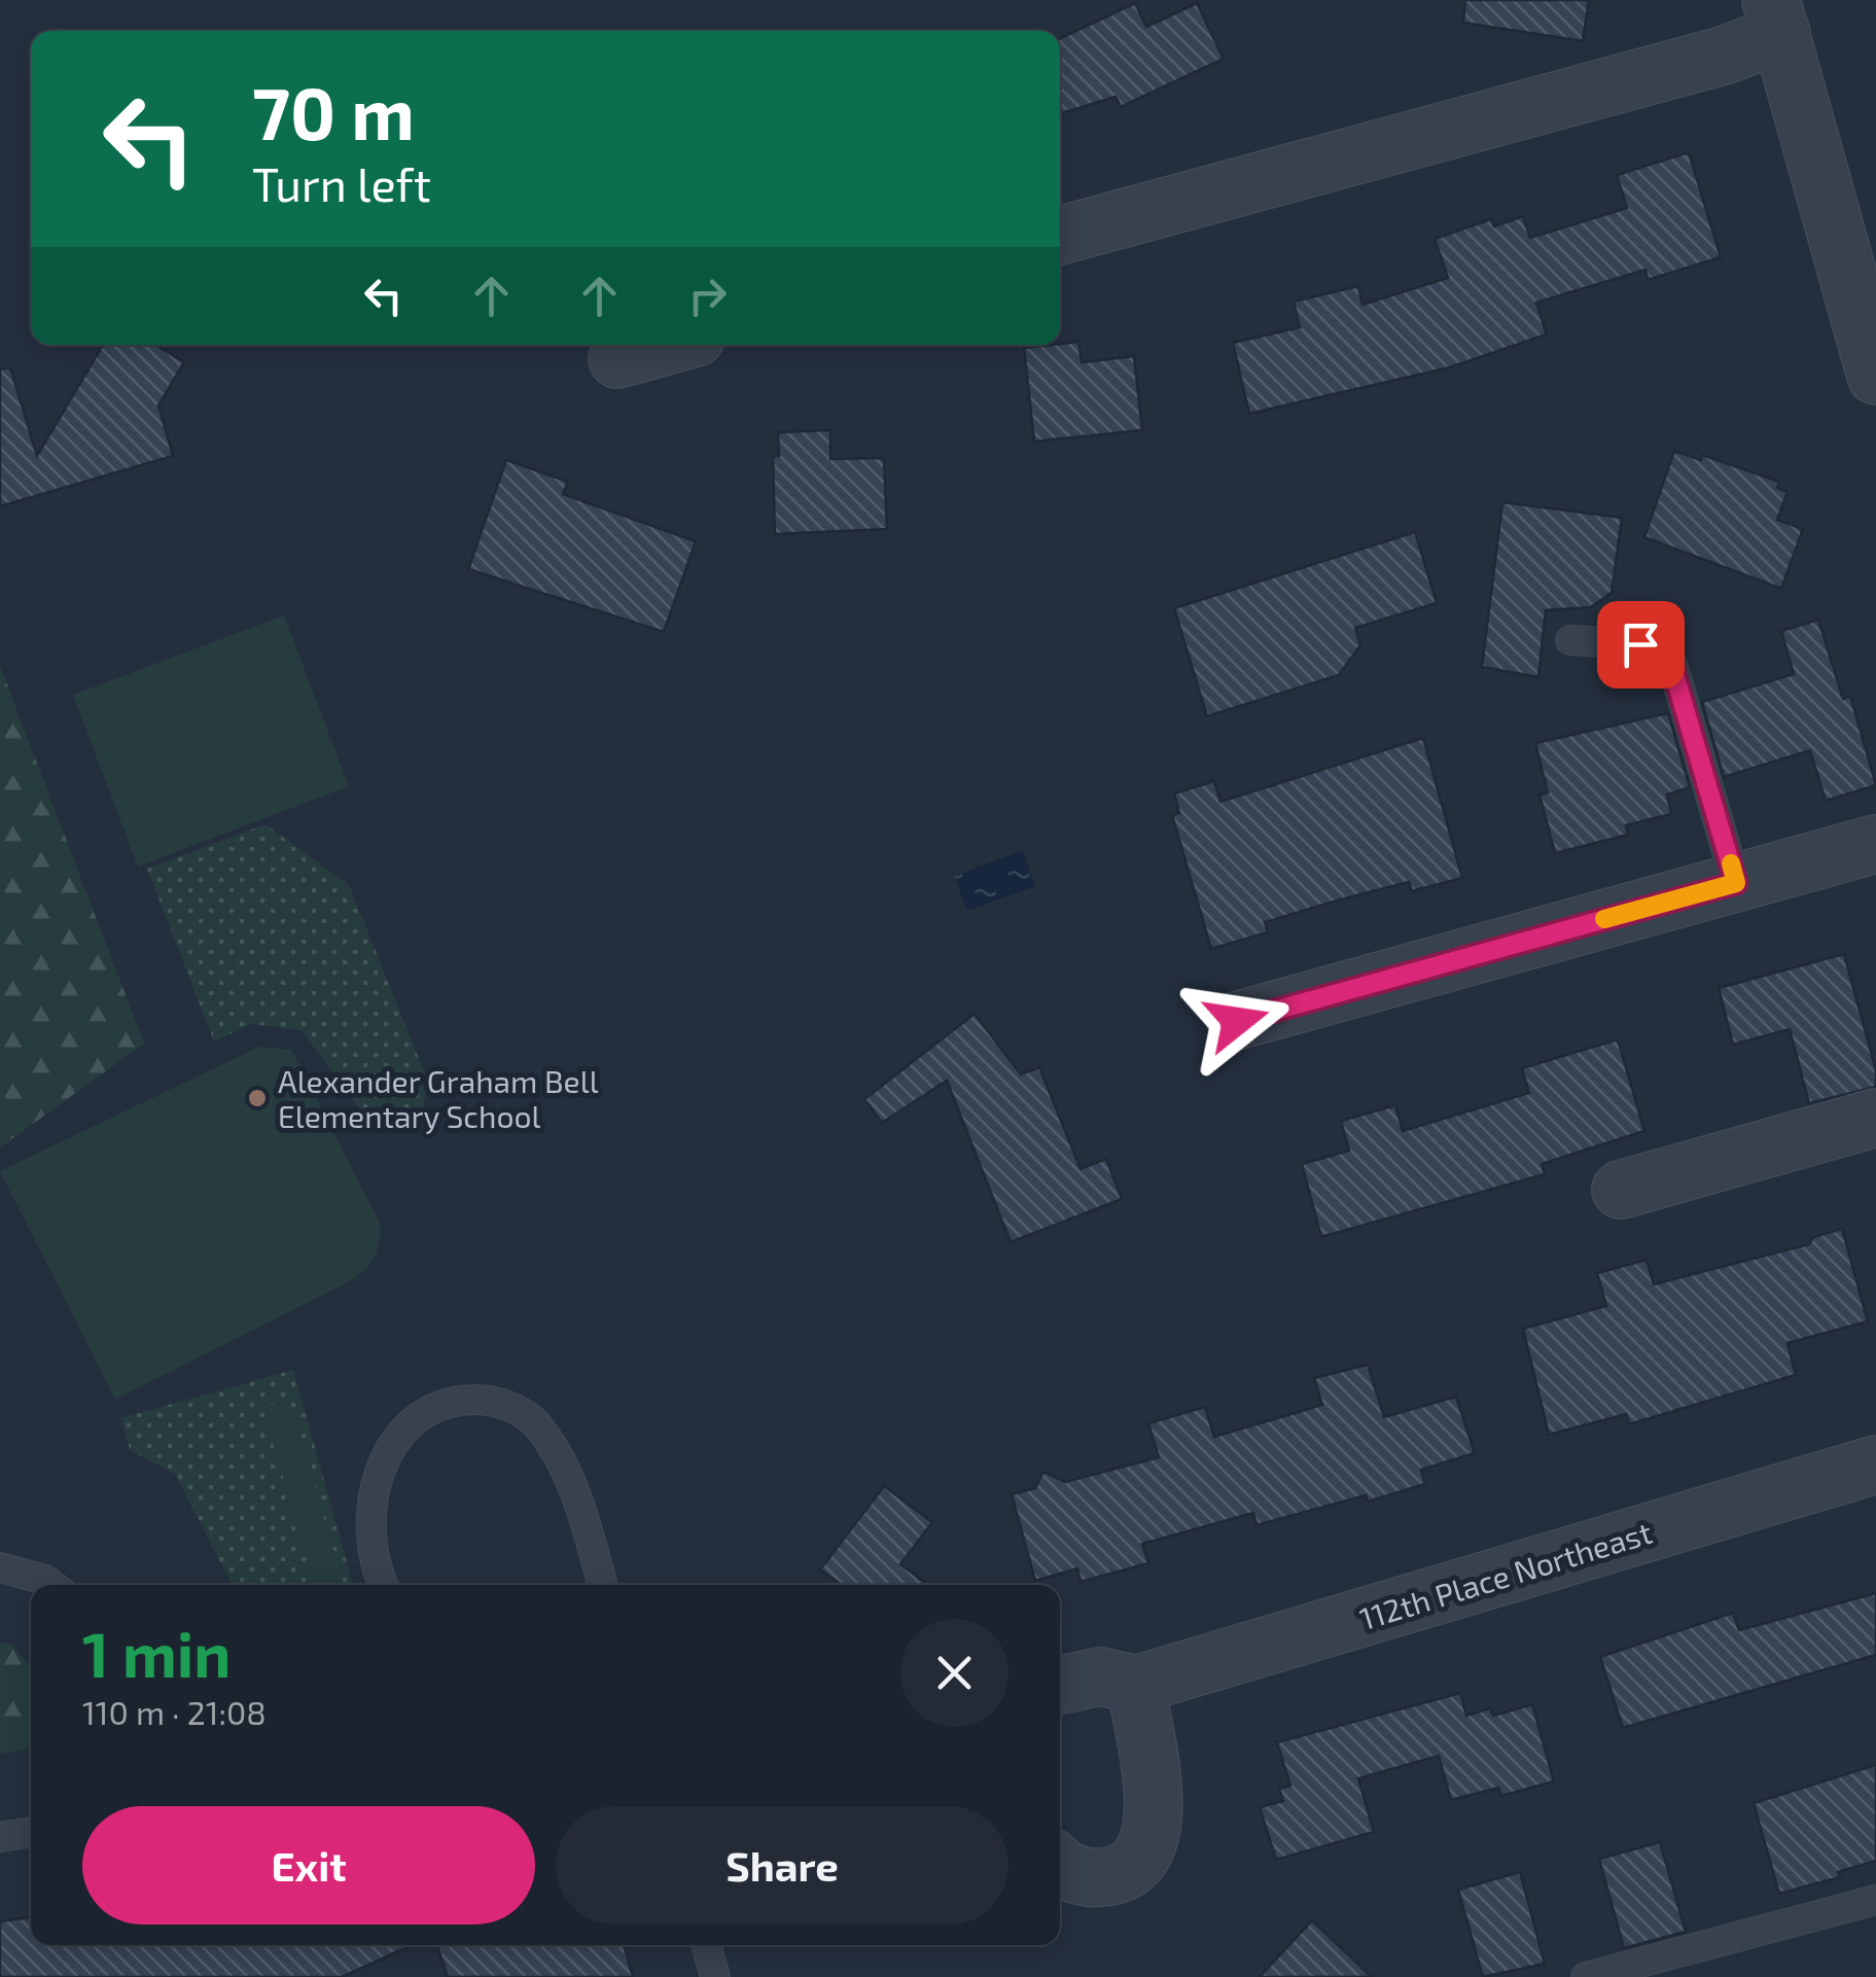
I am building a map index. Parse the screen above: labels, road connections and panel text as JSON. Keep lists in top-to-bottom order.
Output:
{
  "streets": {
    "street": ["112th Place Northeast"]
  },
  "places": ["Alexander Graham Bell Elementary School"],
  "page": {
    "turn": ["70 m", "Turn left"],
    "heading": ["1 min", "110 m · 21:08"],
    "buttons": ["Exit", "Share"]
  }
}
